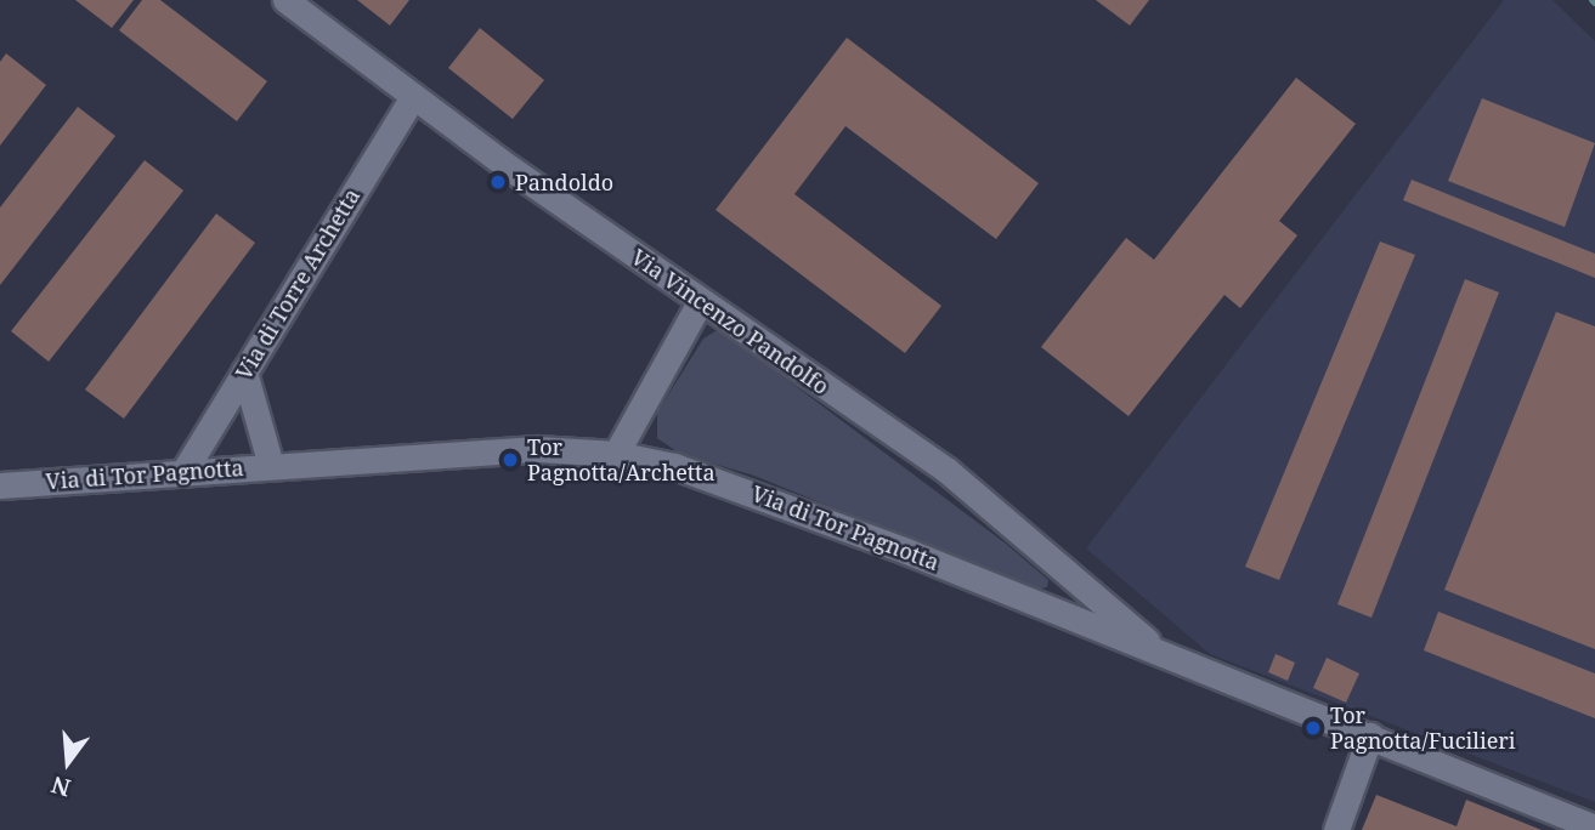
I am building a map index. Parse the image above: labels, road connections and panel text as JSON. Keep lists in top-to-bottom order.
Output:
{
  "streets": {
    "street": ["Via di Torre Archetta", "Via Vincenzo Pandolfo", "Via di Tor Pagnotta"]
  },
  "crossings": [
    ["Via di Torre Archetta", "Via Vincenzo Pandolfo"],
    ["Via di Torre Archetta", "Via di Tor Pagnotta"],
    ["Via Vincenzo Pandolfo", "Via di Tor Pagnotta"]
  ],
  "places": ["Pandoldo", "Tor Pagnotta/Archetta", "Tor Pagnotta/Fucilieri"],
  "north": "bottom"
}
